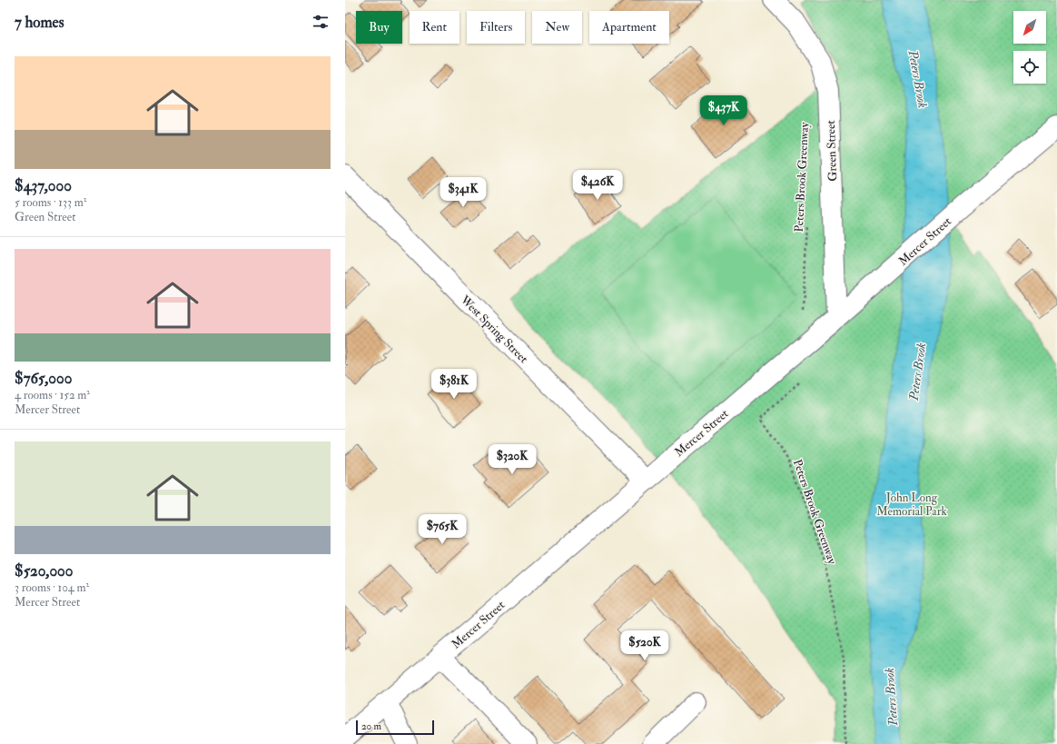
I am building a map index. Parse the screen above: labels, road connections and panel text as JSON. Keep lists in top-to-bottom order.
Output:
{
  "streets": {
    "street": ["Green Street", "Mercer Street", "West Spring Street"],
    "path": ["Peters Brook Greenway"]
  },
  "crossings": [
    ["Green Street", "Mercer Street"],
    ["Mercer Street", "West Spring Street"]
  ],
  "water": ["Peters Brook"],
  "parks": ["John Long Memorial Park"],
  "scale_bar": "20 m",
  "north": "bottom left",
  "page": {
    "heading": "7 homes",
    "chip": [
      "Buy",
      "Rent",
      "Filters",
      "New",
      "Apartment"
    ],
    "list": [
      {
        "name": "$437,000",
        "note": "5 rooms · 133 m² · Green Street"
      },
      {
        "name": "$765,000",
        "note": "4 rooms · 152 m² · Mercer Street"
      },
      {
        "name": "$520,000",
        "note": "3 rooms · 104 m² · Mercer Street"
      }
    ],
    "price": [
      "$437K",
      "$426K",
      "$341K",
      "$381K",
      "$320K",
      "$765K",
      "$520K"
    ],
    "scale": "20 m"
  }
}
